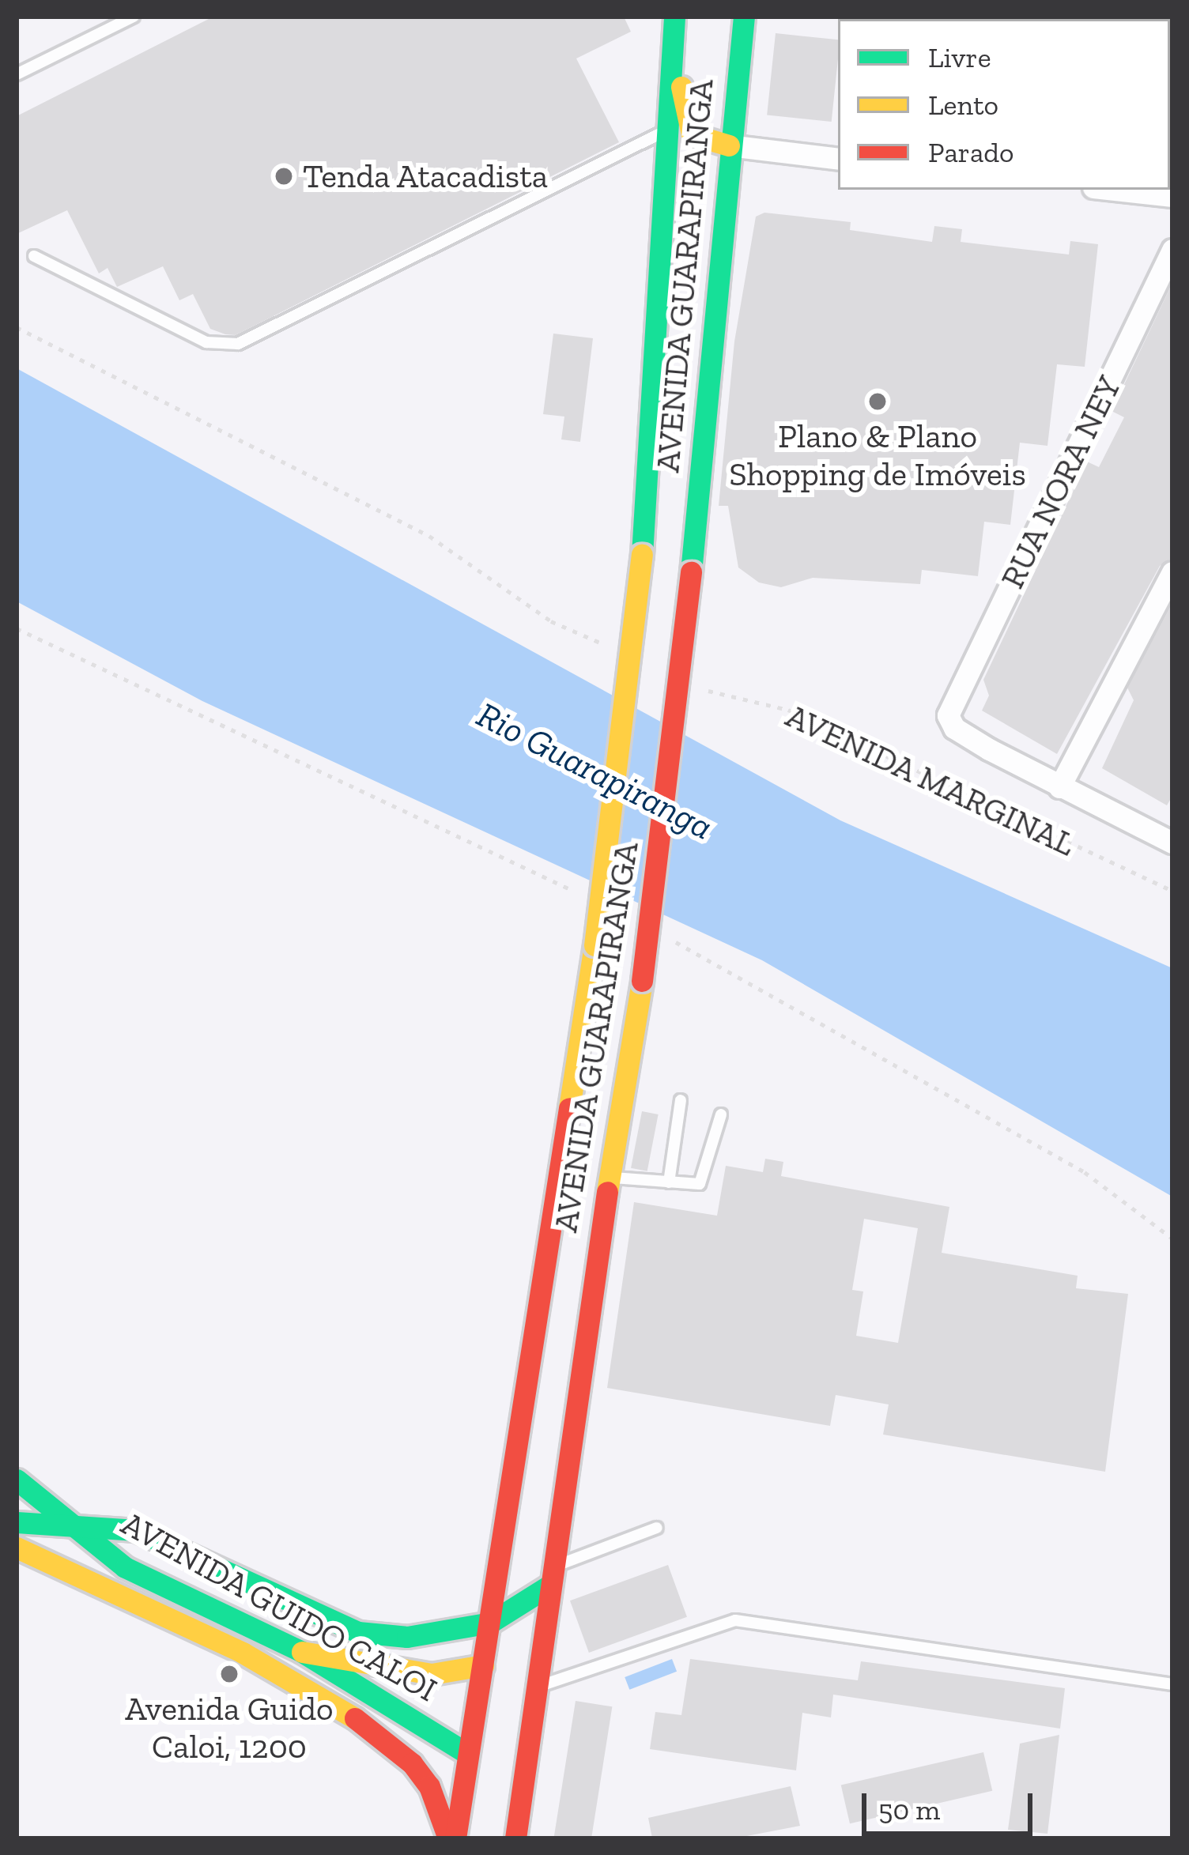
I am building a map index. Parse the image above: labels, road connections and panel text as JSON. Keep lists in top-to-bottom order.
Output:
{
  "streets": {
    "main road": ["AVENIDA GUARAPIRANGA", "AVENIDA GUIDO CALOI"],
    "street": ["RUA NORA NEY"],
    "path": ["AVENIDA MARGINAL"]
  },
  "crossings": [
    ["AVENIDA GUARAPIRANGA", "AVENIDA GUIDO CALOI"]
  ],
  "water": ["Rio Guarapiranga"],
  "places": ["Tenda Atacadista", "Plano & Plano Shopping de Imóveis", "Avenida Guido Caloi, 1200"],
  "legend": ["Livre", "Lento", "Parado"],
  "scale_bar": "50 m"
}
